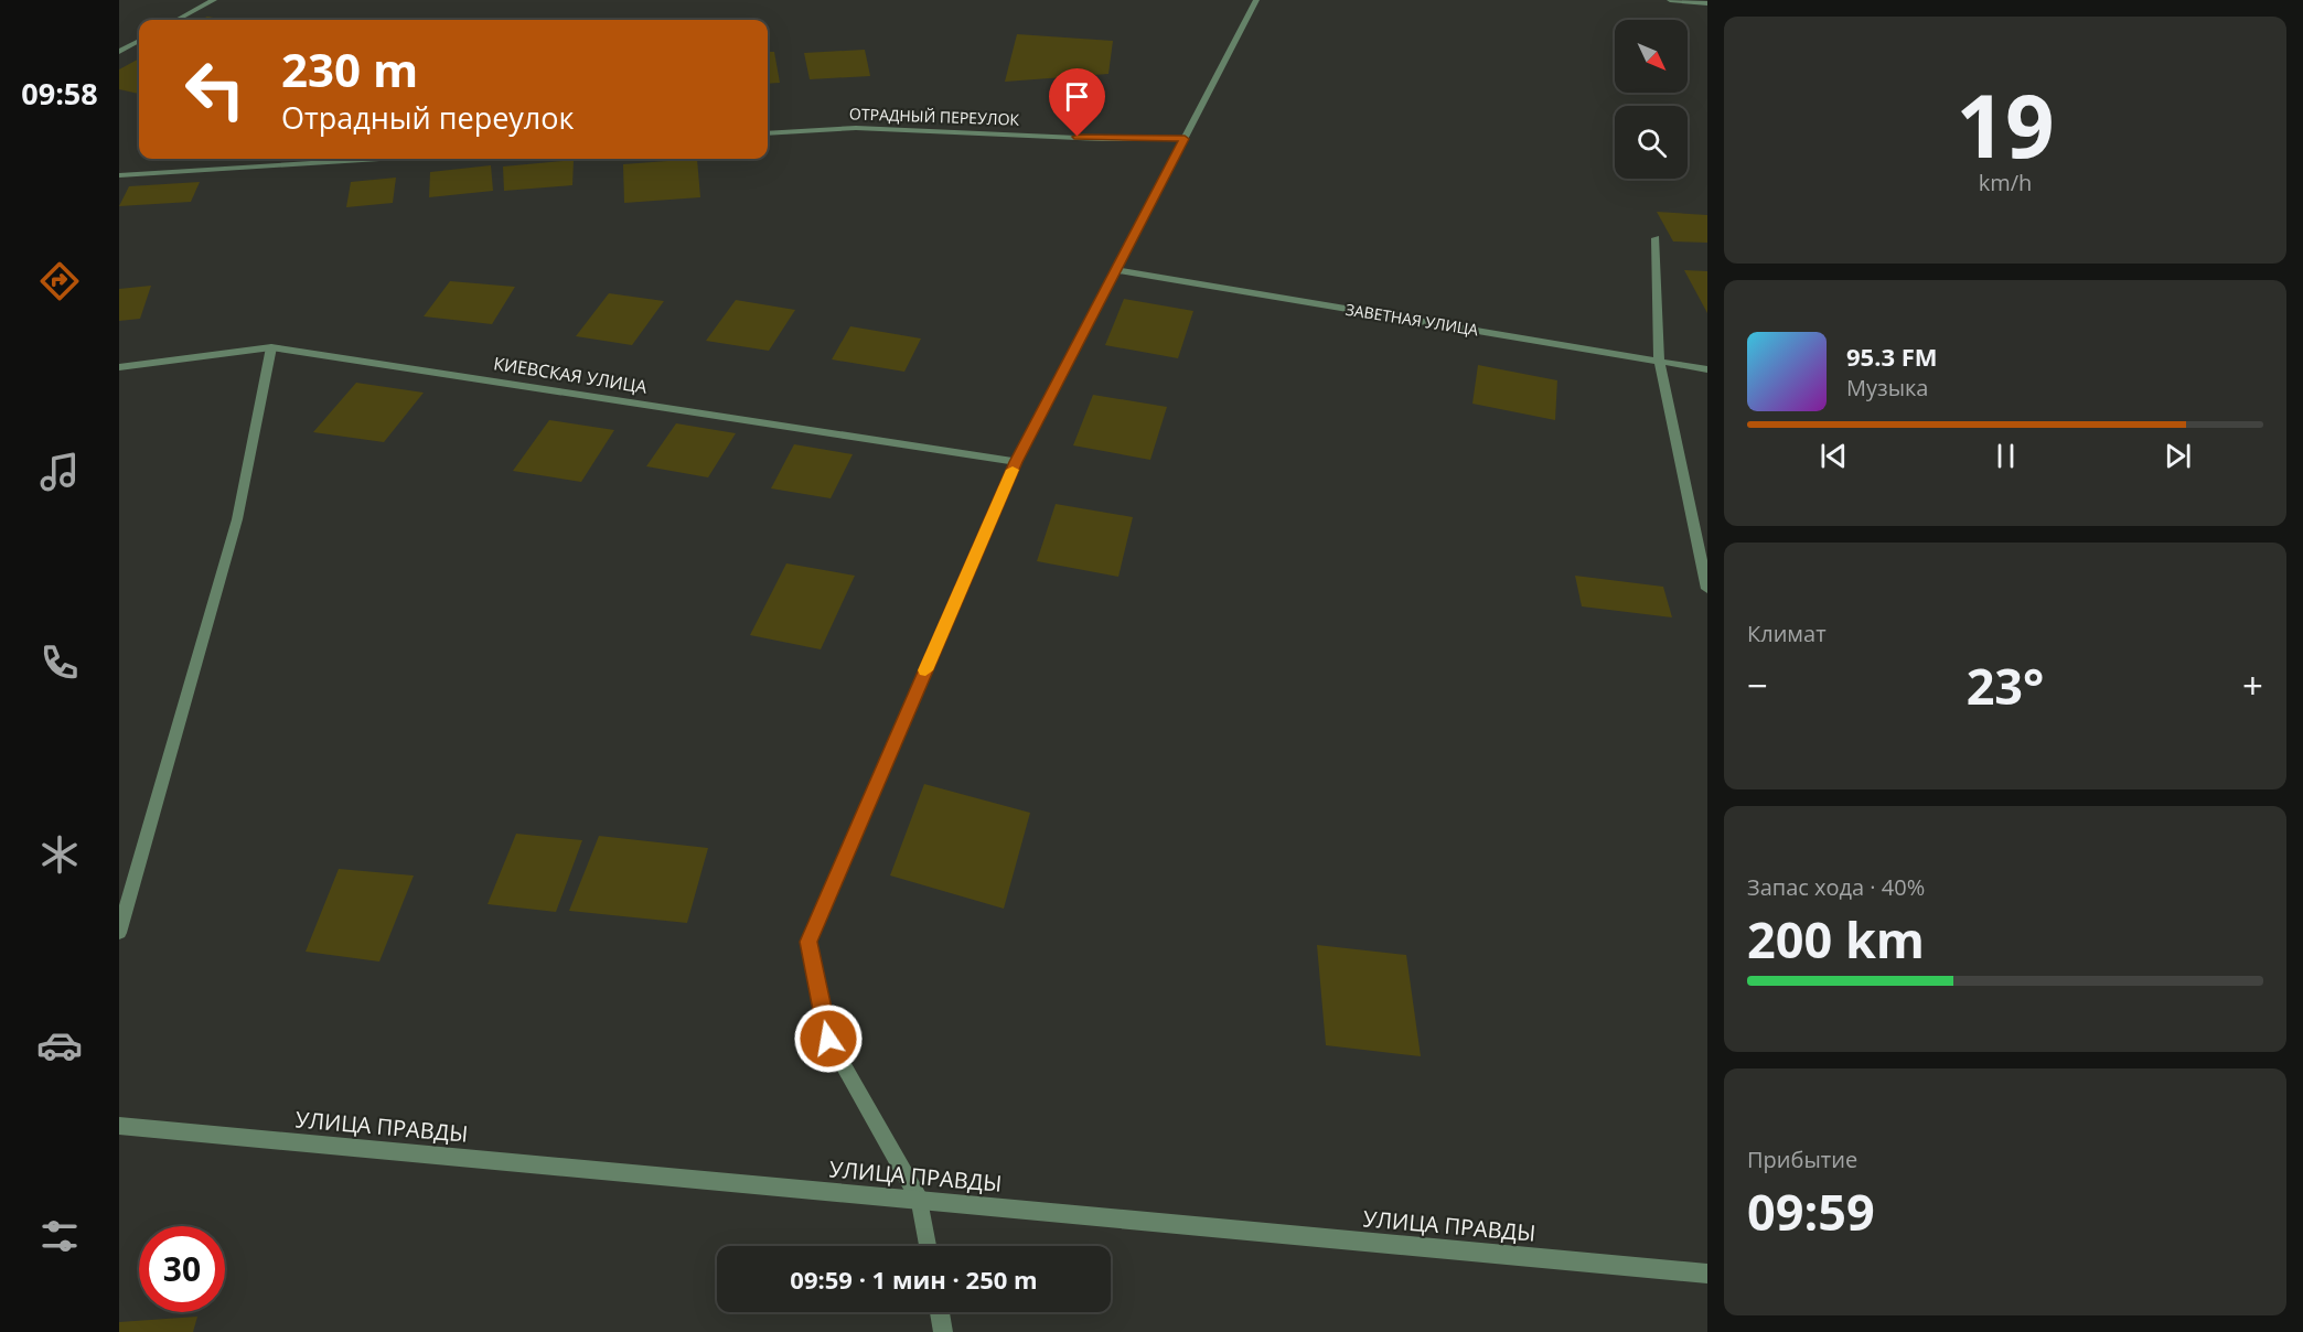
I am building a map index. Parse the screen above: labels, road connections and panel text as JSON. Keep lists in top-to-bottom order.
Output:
{
  "streets": {
    "street": [
      "ОТРАДНЫЙ ПЕРЕУЛОК",
      "ЗАВЕТНАЯ УЛИЦА",
      "КИЕВСКАЯ УЛИЦА",
      "УЛИЦА ПРАВДЫ"
    ]
  },
  "north": "bottom right",
  "page": {
    "tabs": "09:58",
    "tile": [
      ["19", "km/h"],
      "Климат",
      ["Запас хода · 40%", "200 km"],
      ["Прибытие", "09:59"]
    ],
    "turn": ["230 m", "Отрадный переулок"],
    "song": ["95.3 FM", "Музыка"],
    "heat": ["−", "23°", "+"],
    "limit": "30",
    "trip": "09:59 · 1 мин · 250 m"
  }
}
